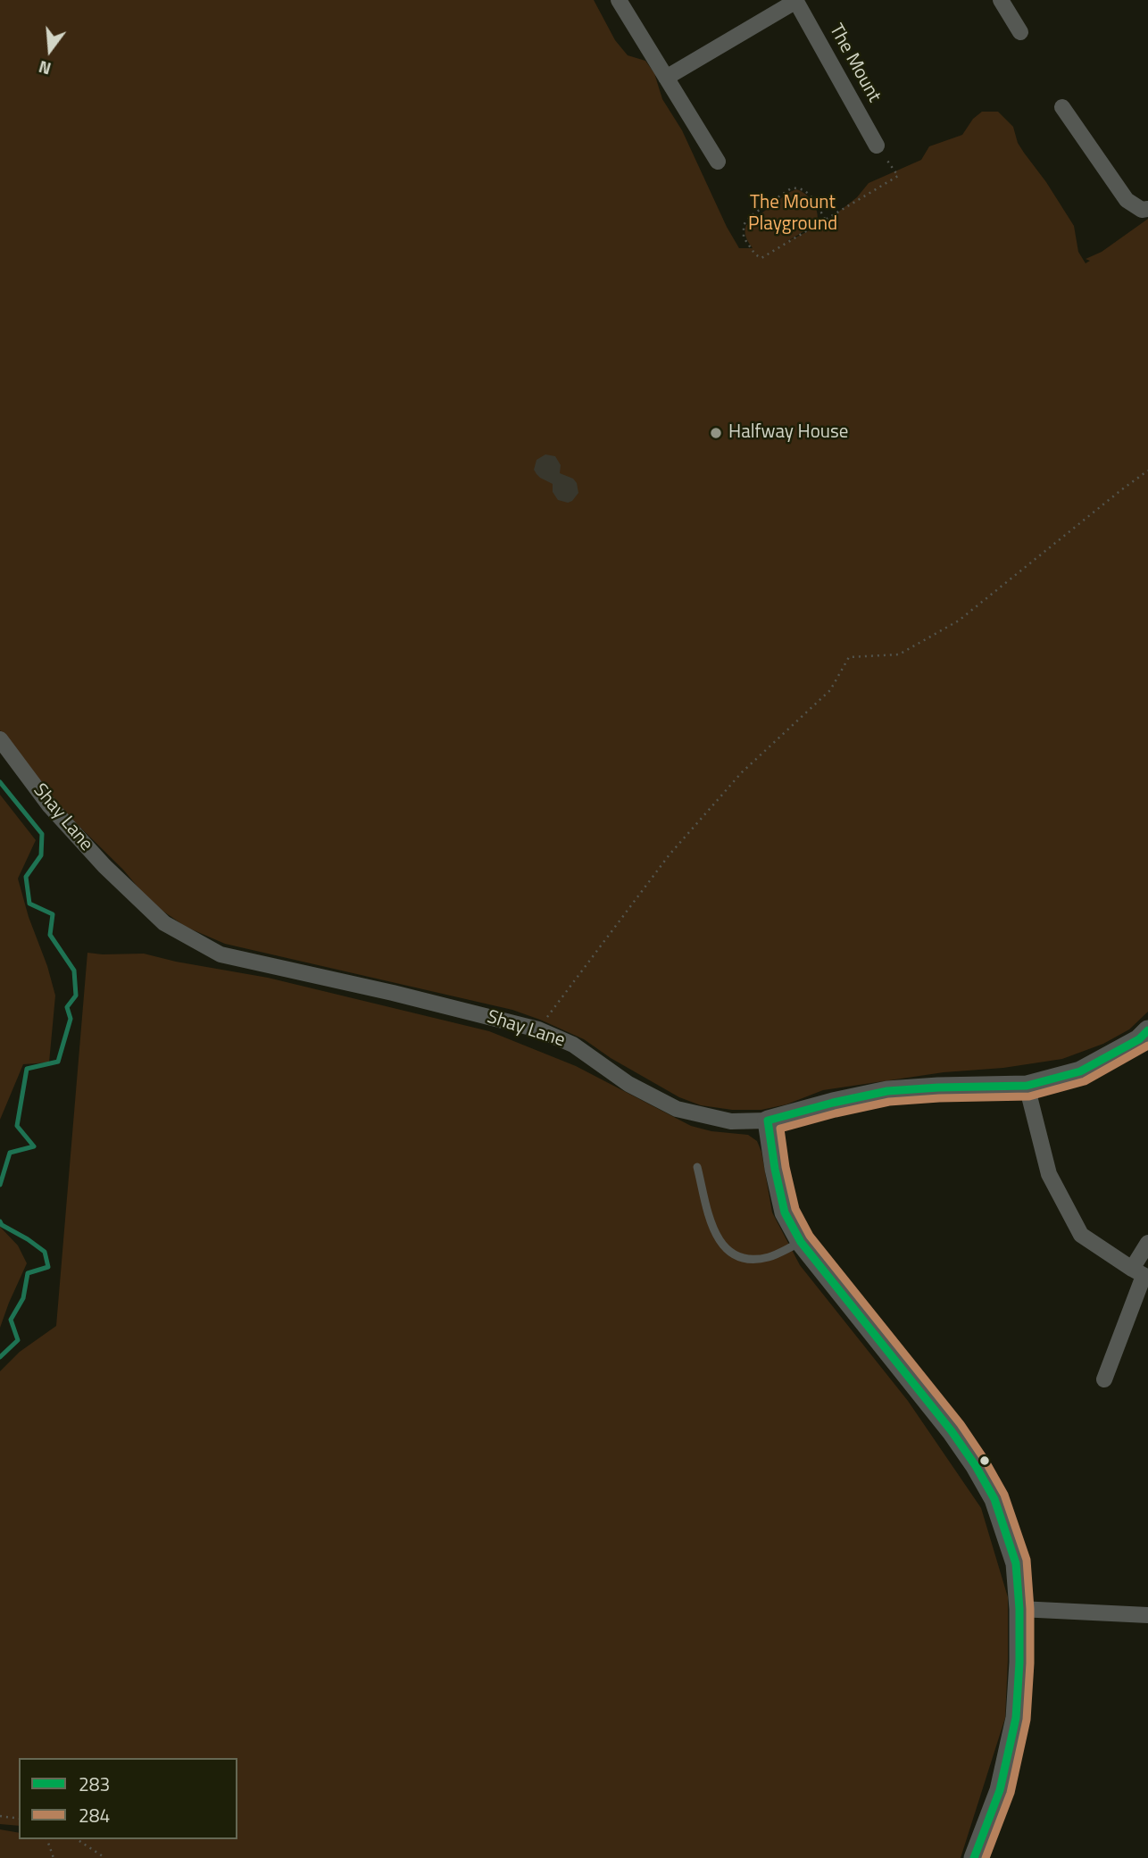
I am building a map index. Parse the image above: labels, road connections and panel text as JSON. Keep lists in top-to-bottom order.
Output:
{
  "streets": {
    "street": ["The Mount", "Shay Lane"]
  },
  "parks": ["The Mount Playground"],
  "places": ["Halfway House"],
  "lines": ["transit line 283", "transit line 284"],
  "legend": ["283", "284"],
  "north": "bottom"
}
